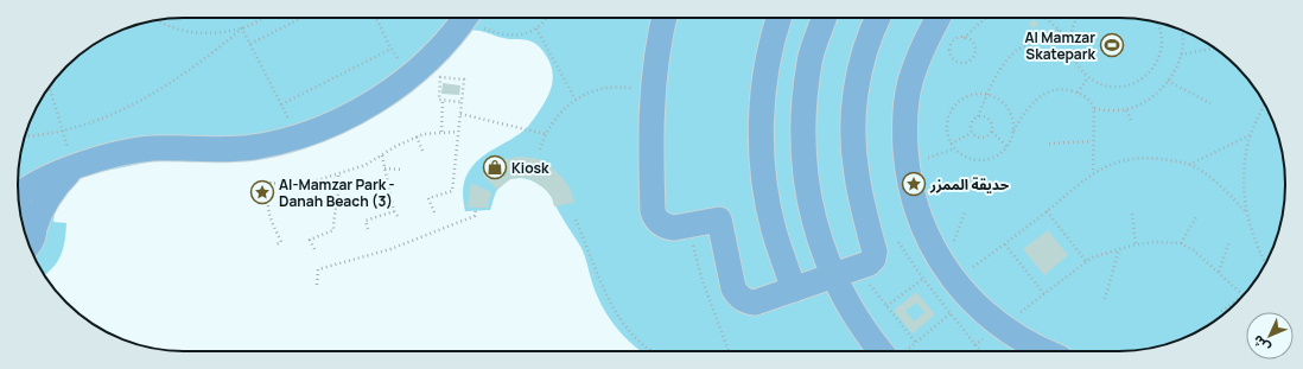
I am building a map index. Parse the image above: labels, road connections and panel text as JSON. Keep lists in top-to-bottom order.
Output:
{
  "places": {
    "sports": ["Al Mamzar Skatepark"],
    "shop": ["Kiosk"],
    "place": ["حديقة الممزر", "Al-Mamzar Park - Danah Beach (3)"]
  },
  "north": "bottom left"
}
